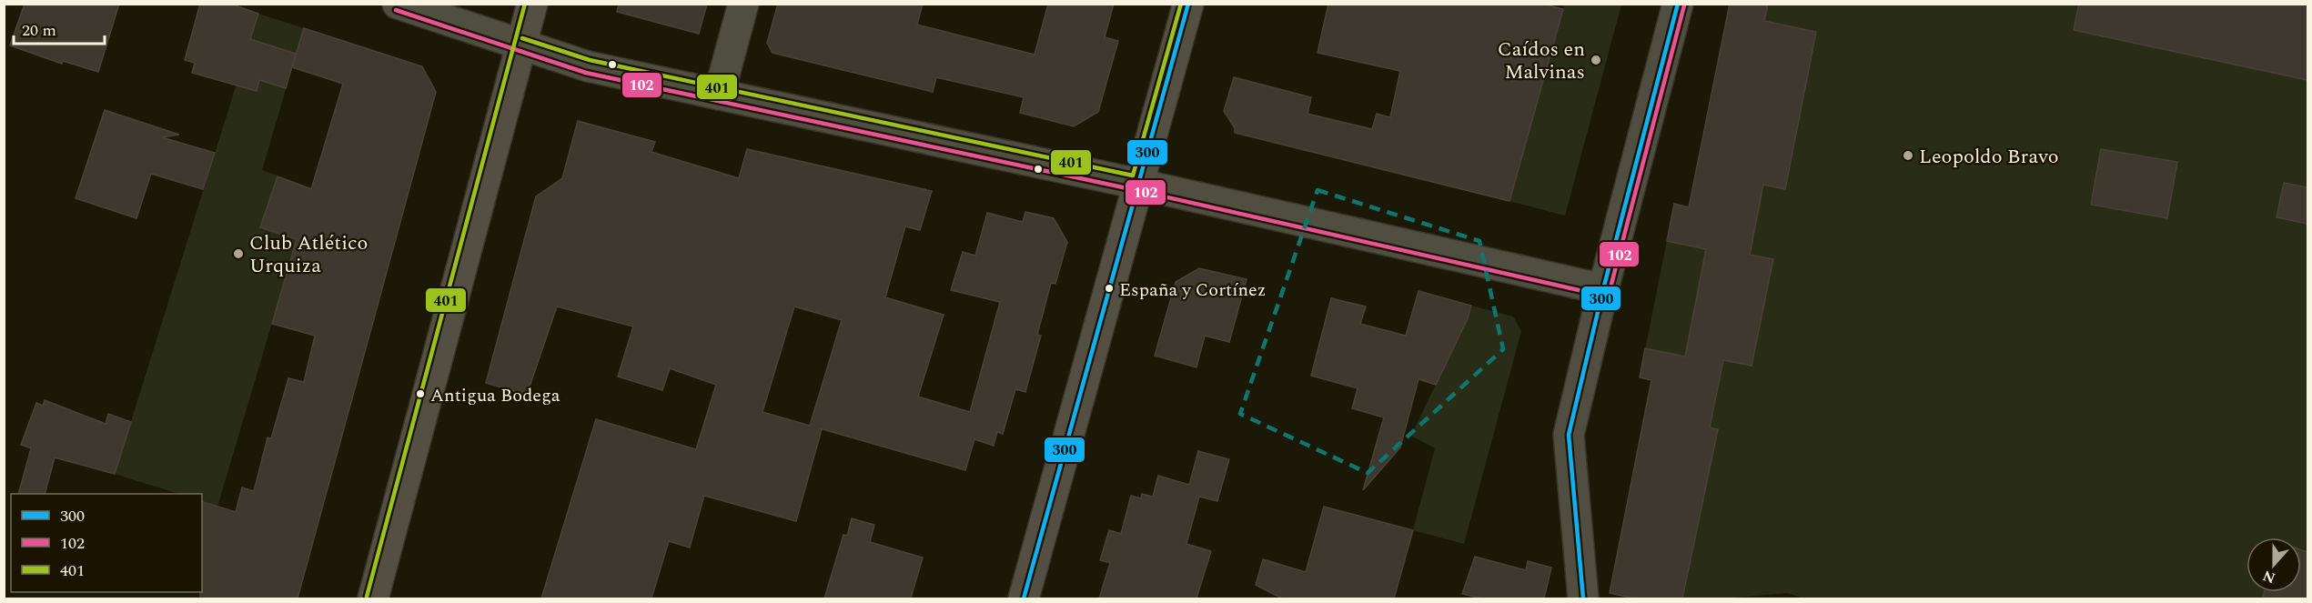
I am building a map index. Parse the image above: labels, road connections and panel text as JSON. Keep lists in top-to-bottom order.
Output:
{
  "places": [
    "Caídos en Malvinas",
    "Leopoldo Bravo",
    "Club Atlético Urquiza",
    "España y Cortínez",
    "Antigua Bodega"
  ],
  "lines": ["transit line 300", "transit line 401", "transit line 102"],
  "legend": ["300", "102", "401"],
  "scale_bar": "20 m",
  "north": "bottom"
}
